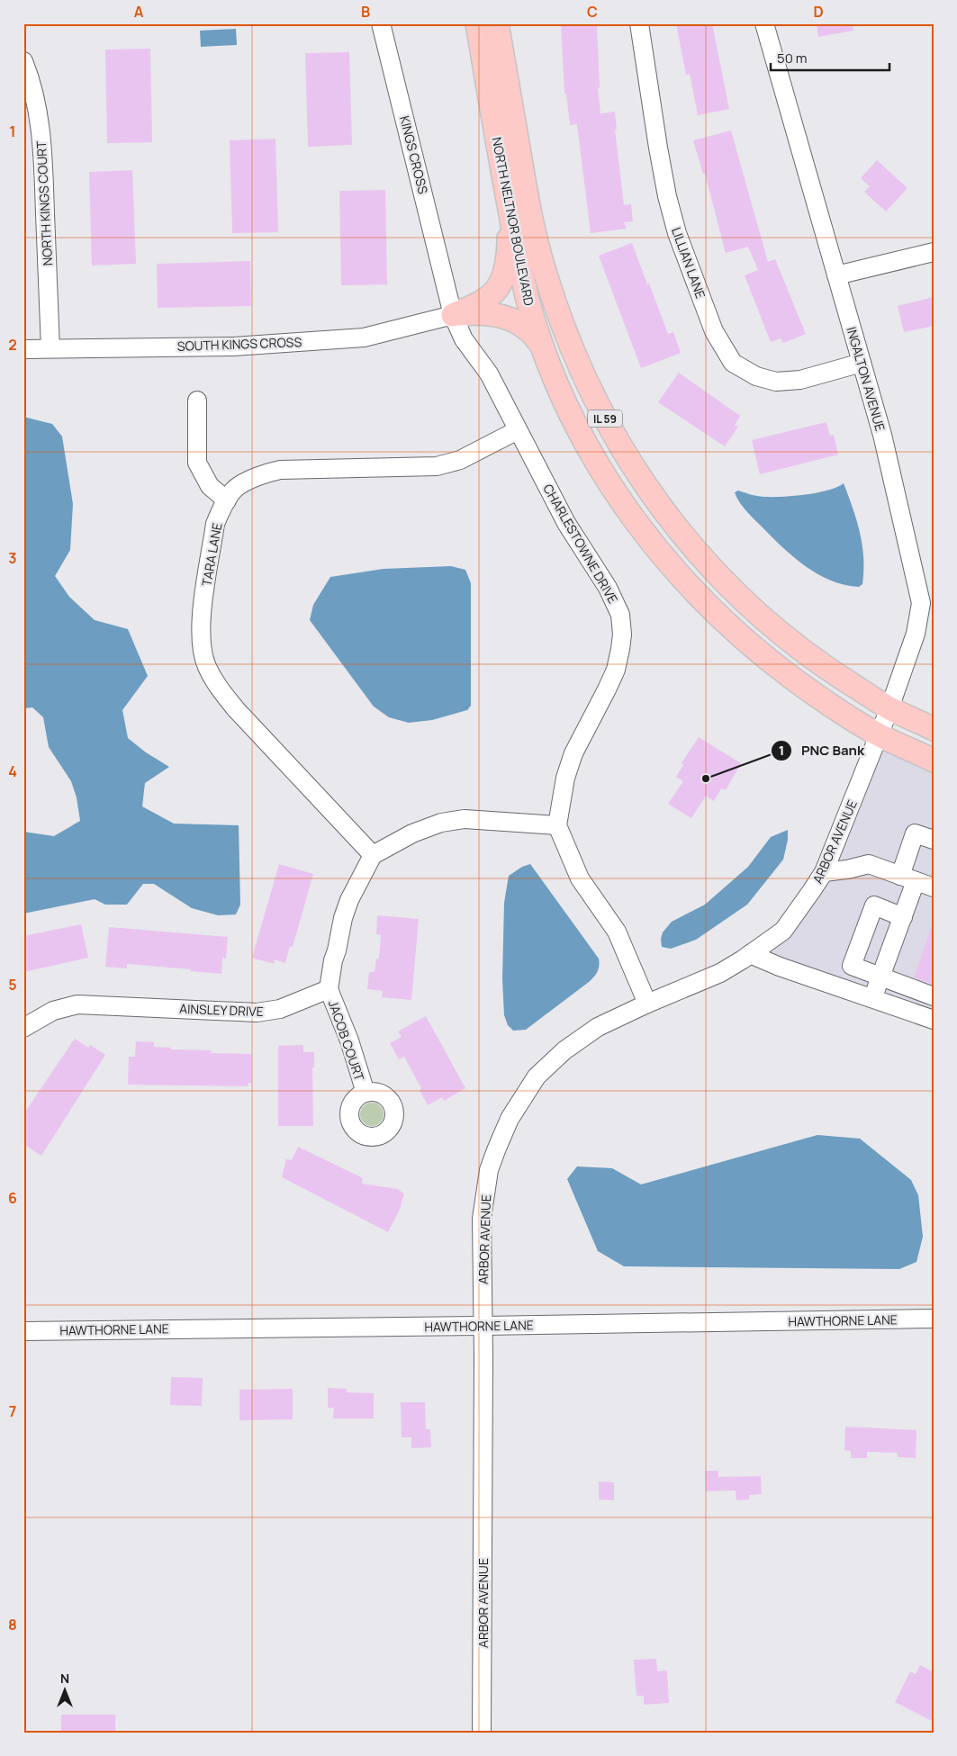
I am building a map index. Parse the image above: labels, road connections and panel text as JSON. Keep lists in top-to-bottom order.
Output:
{
  "streets": {
    "main road": ["NORTH NELTNOR BOULEVARD", "IL 59"],
    "street": [
      "KINGS CROSS",
      "NORTH KINGS COURT",
      "LILLIAN LANE",
      "SOUTH KINGS CROSS",
      "INGALTON AVENUE",
      "CHARLESTOWNE DRIVE",
      "TARA LANE",
      "ARBOR AVENUE",
      "AINSLEY DRIVE",
      "JACOB COURT",
      "HAWTHORNE LANE"
    ]
  },
  "crossings": [
    ["KINGS CROSS", "SOUTH KINGS CROSS"],
    ["KINGS CROSS", "CHARLESTOWNE DRIVE"],
    ["NORTH KINGS COURT", "SOUTH KINGS CROSS"],
    ["NORTH NELTNOR BOULEVARD", "INGALTON AVENUE"],
    ["NORTH NELTNOR BOULEVARD", "ARBOR AVENUE"],
    ["LILLIAN LANE", "INGALTON AVENUE"],
    ["SOUTH KINGS CROSS", "CHARLESTOWNE DRIVE"],
    ["INGALTON AVENUE", "ARBOR AVENUE"],
    ["CHARLESTOWNE DRIVE", "TARA LANE"],
    ["ARBOR AVENUE", "HAWTHORNE LANE"],
    ["AINSLEY DRIVE", "JACOB COURT"]
  ],
  "places": ["PNC Bank"],
  "scale_bar": "50 m",
  "north": "top",
  "grid": {
    "columns": [
      "A",
      "B",
      "C",
      "D"
    ],
    "rows": [
      "1",
      "2",
      "3",
      "4",
      "5",
      "6",
      "7",
      "8"
    ]
  }
}
